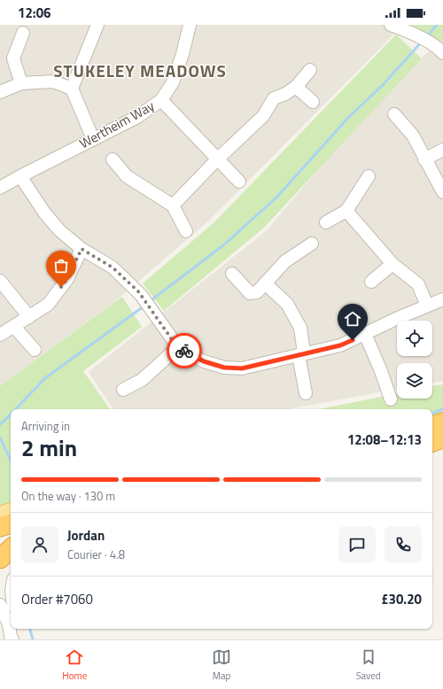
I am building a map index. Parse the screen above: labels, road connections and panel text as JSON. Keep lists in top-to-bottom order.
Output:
{
  "streets": {
    "street": ["Wertheim Way"]
  },
  "districts": ["STUKELEY MEADOWS"],
  "page": {
    "status": "12:06",
    "heading": ["2 min", "Arriving in", "12:08–12:13"],
    "panel": [
      "Jordan",
      "Courier · 4.8",
      "Order #7060",
      "£30.20"
    ],
    "bar": "On the way · 130 m",
    "tabs": ["Home", "Map", "Saved"]
  }
}
